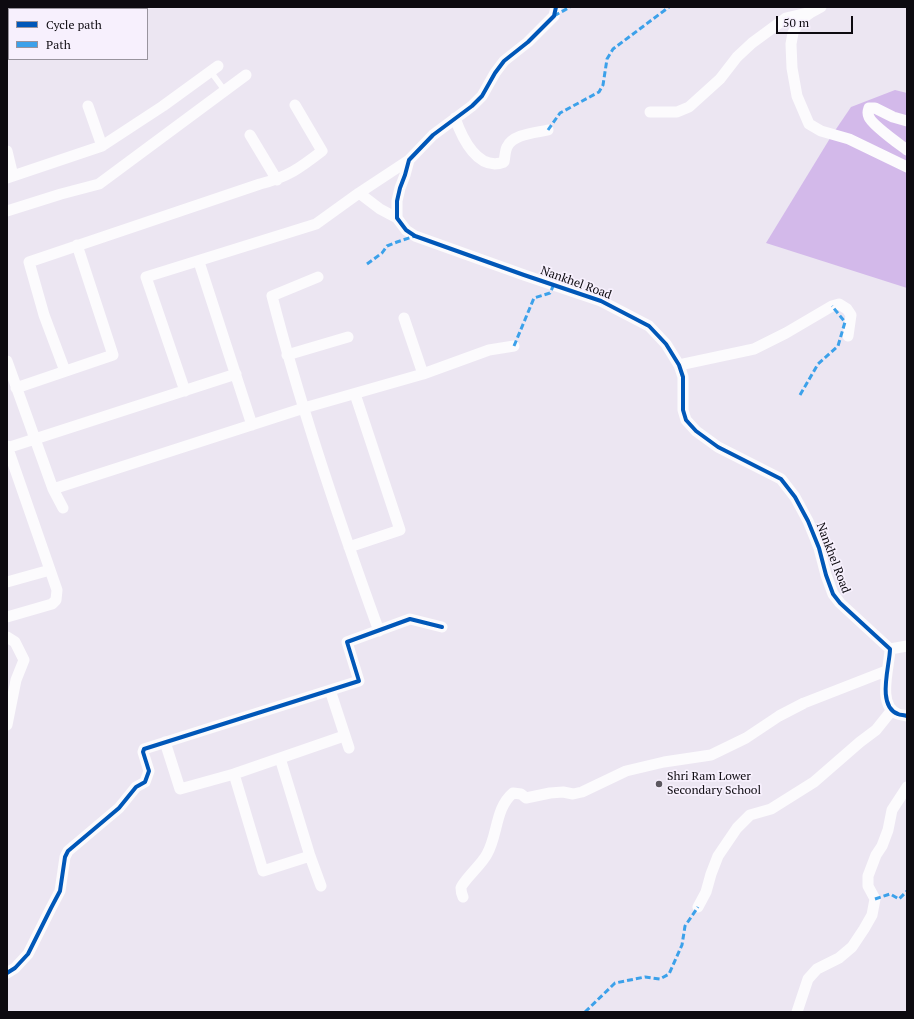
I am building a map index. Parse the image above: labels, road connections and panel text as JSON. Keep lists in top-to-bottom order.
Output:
{
  "streets": {
    "street": ["Nankhel Road"]
  },
  "places": ["Shri Ram Lower Secondary School"],
  "legend": ["Cycle path", "Path"],
  "scale_bar": "50 m"
}
